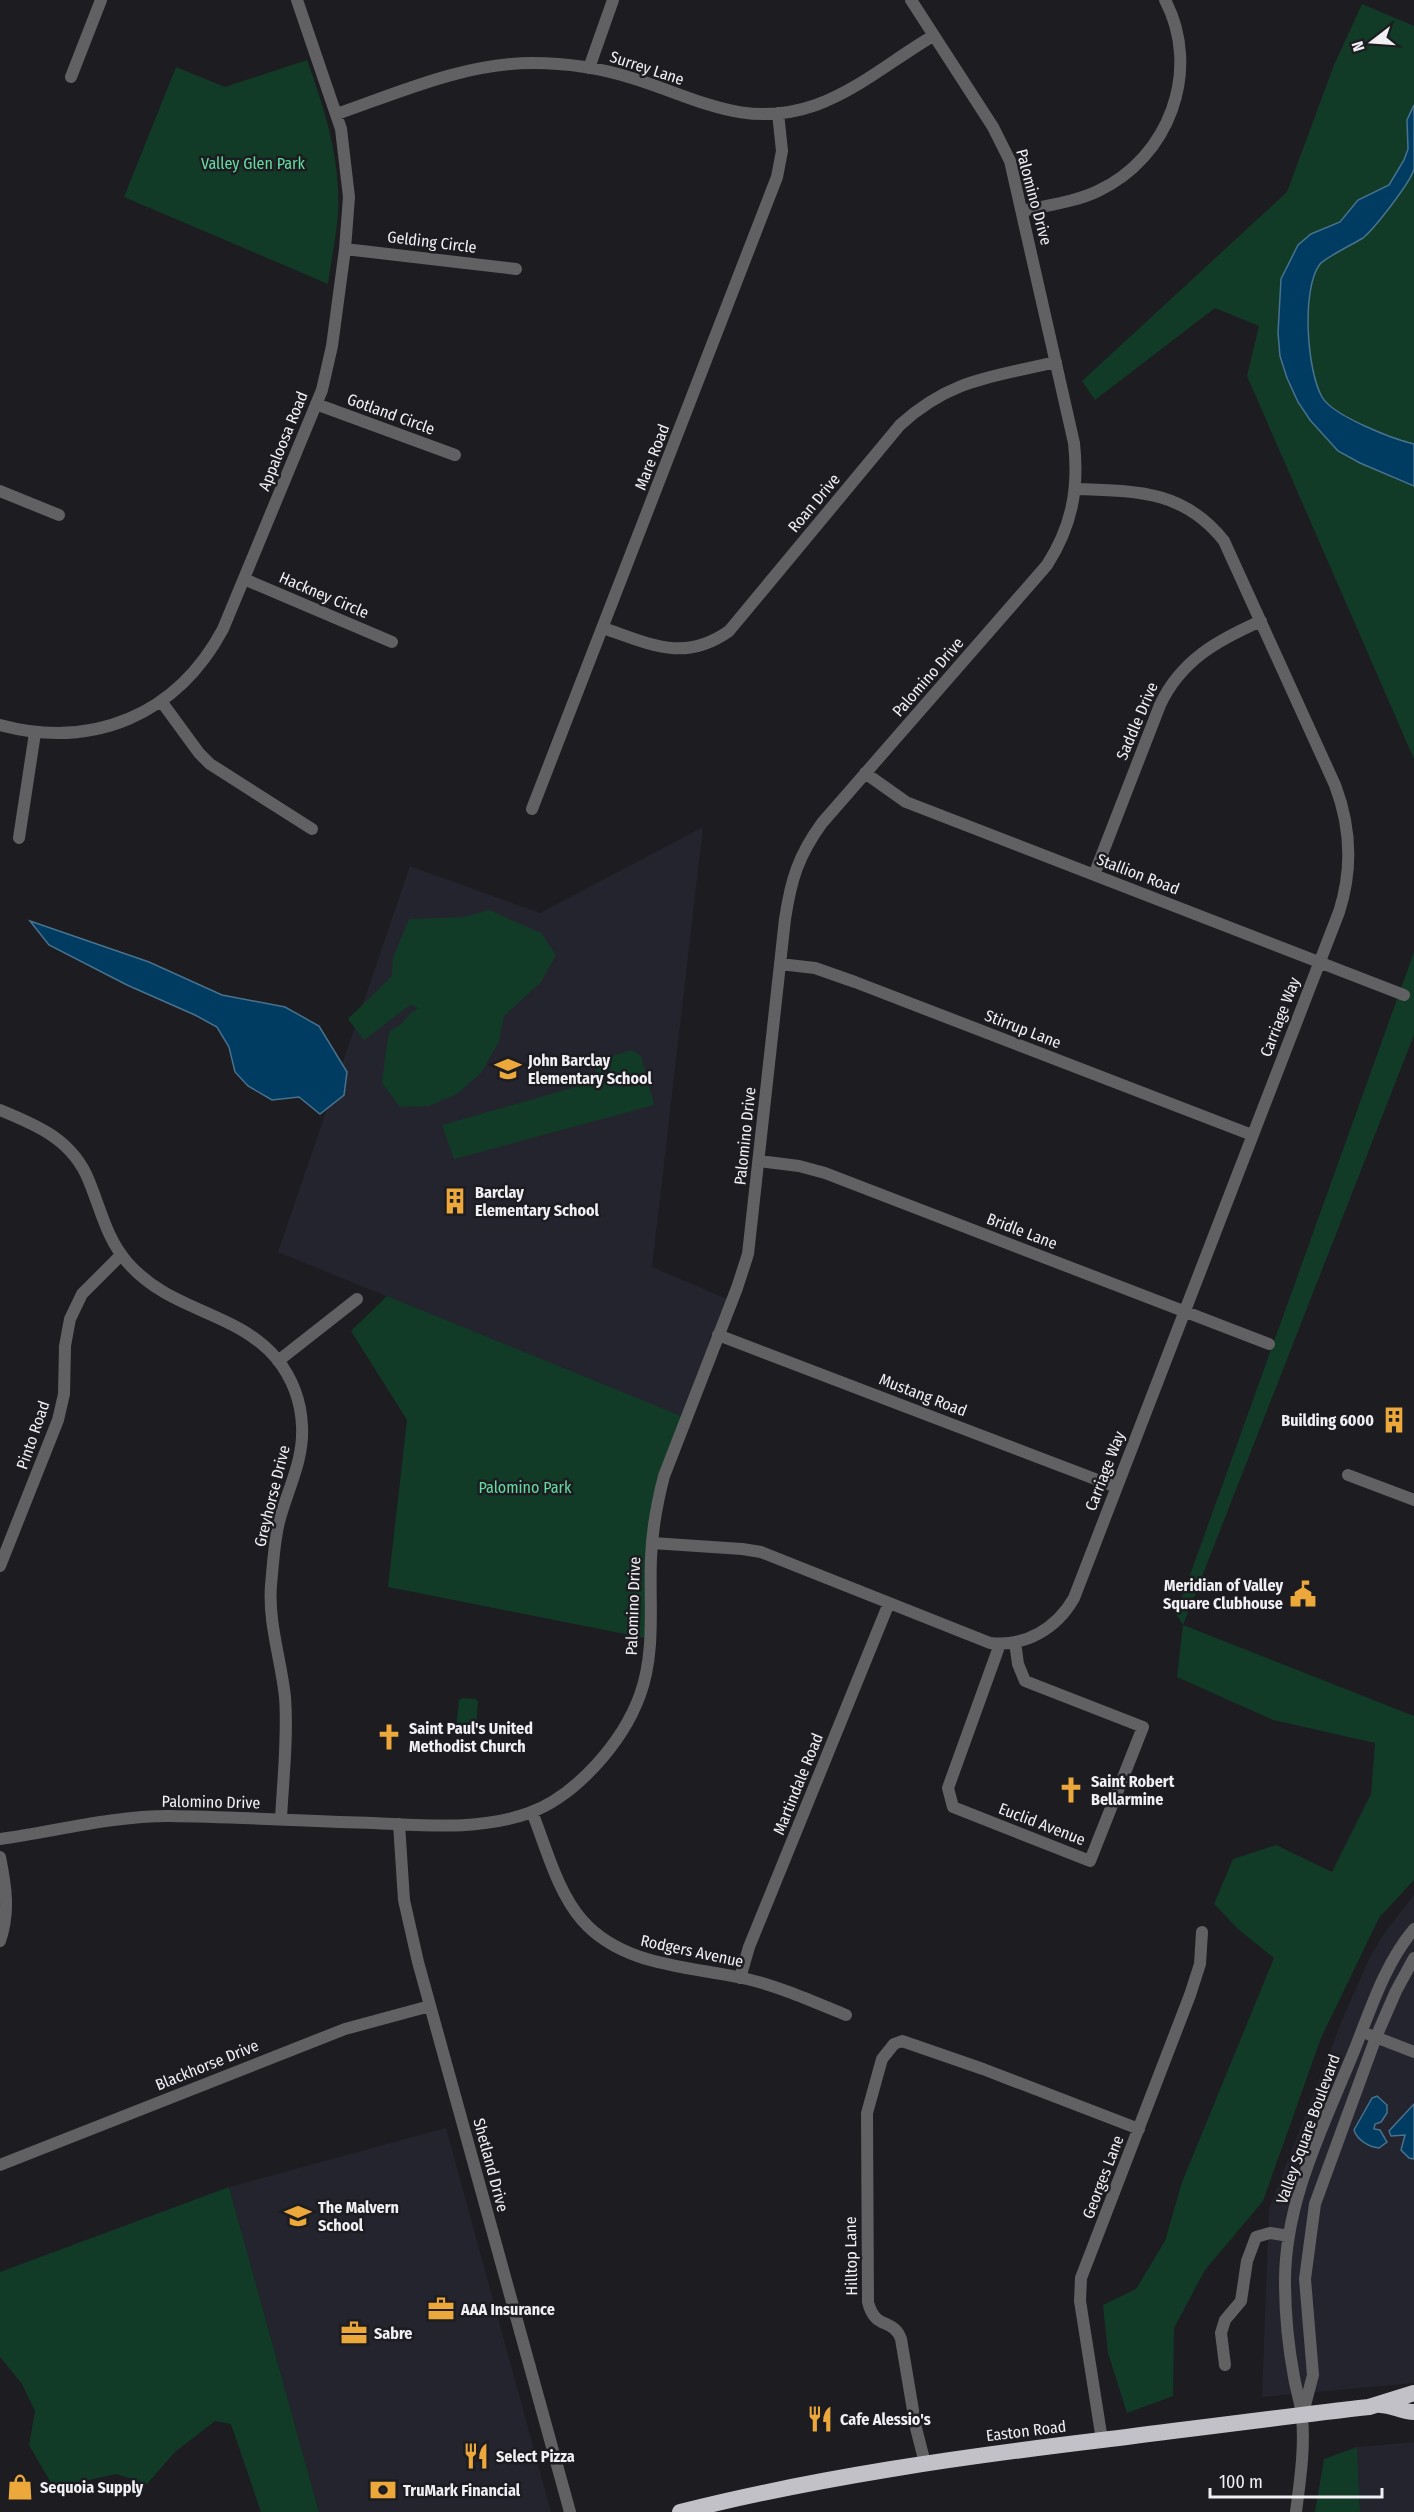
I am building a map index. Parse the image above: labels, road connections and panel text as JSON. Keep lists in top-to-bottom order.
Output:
{
  "streets": {
    "highway": ["Easton Road"],
    "street": [
      "Surrey Lane",
      "Palomino Drive",
      "Gelding Circle",
      "Gotland Circle",
      "Appaloosa Road",
      "Mare Road",
      "Roan Drive",
      "Hackney Circle",
      "Saddle Drive",
      "Stallion Road",
      "Carriage Way",
      "Stirrup Lane",
      "Bridle Lane",
      "Mustang Road",
      "Pinto Road",
      "Greyhorse Drive",
      "Martindale Road",
      "Euclid Avenue",
      "Rodgers Avenue",
      "Blackhorse Drive",
      "Valley Square Boulevard",
      "Shetland Drive",
      "Georges Lane",
      "Hilltop Lane"
    ]
  },
  "crossings": [
    ["Surrey Lane", "Palomino Drive"],
    ["Surrey Lane", "Appaloosa Road"],
    ["Surrey Lane", "Mare Road"],
    ["Palomino Drive", "Roan Drive"],
    ["Palomino Drive", "Stallion Road"],
    ["Palomino Drive", "Carriage Way"],
    ["Palomino Drive", "Stirrup Lane"],
    ["Palomino Drive", "Bridle Lane"],
    ["Palomino Drive", "Mustang Road"],
    ["Palomino Drive", "Greyhorse Drive"],
    ["Palomino Drive", "Rodgers Avenue"],
    ["Palomino Drive", "Shetland Drive"],
    ["Gelding Circle", "Appaloosa Road"],
    ["Gotland Circle", "Appaloosa Road"],
    ["Appaloosa Road", "Hackney Circle"],
    ["Mare Road", "Roan Drive"],
    ["Saddle Drive", "Stallion Road"],
    ["Saddle Drive", "Carriage Way"],
    ["Stallion Road", "Carriage Way"],
    ["Carriage Way", "Stirrup Lane"],
    ["Carriage Way", "Bridle Lane"],
    ["Carriage Way", "Mustang Road"],
    ["Carriage Way", "Euclid Avenue"],
    ["Pinto Road", "Greyhorse Drive"],
    ["Martindale Road", "Rodgers Avenue"],
    ["Blackhorse Drive", "Shetland Drive"],
    ["Valley Square Boulevard", "Easton Road"],
    ["Georges Lane", "Hilltop Lane"],
    ["Georges Lane", "Easton Road"],
    ["Hilltop Lane", "Easton Road"]
  ],
  "parks": ["Valley Glen Park", "Palomino Park"],
  "places": {
    "school or university": ["John Barclay Elementary School", "The Malvern School"],
    "building": ["Barclay Elementary School", "Building 6000"],
    "public building": ["Meridian of Valley Square Clubhouse"],
    "church": ["Saint Paul's United Methodist Church", "Saint Robert Bellarmine"],
    "office": ["AAA Insurance", "Sabre"],
    "restaurant": ["Cafe Alessio's", "Select Pizza"],
    "shop": ["Sequoia Supply"],
    "bank": ["TruMark Financial"]
  },
  "scale_bar": "100 m",
  "north": "left"
}
